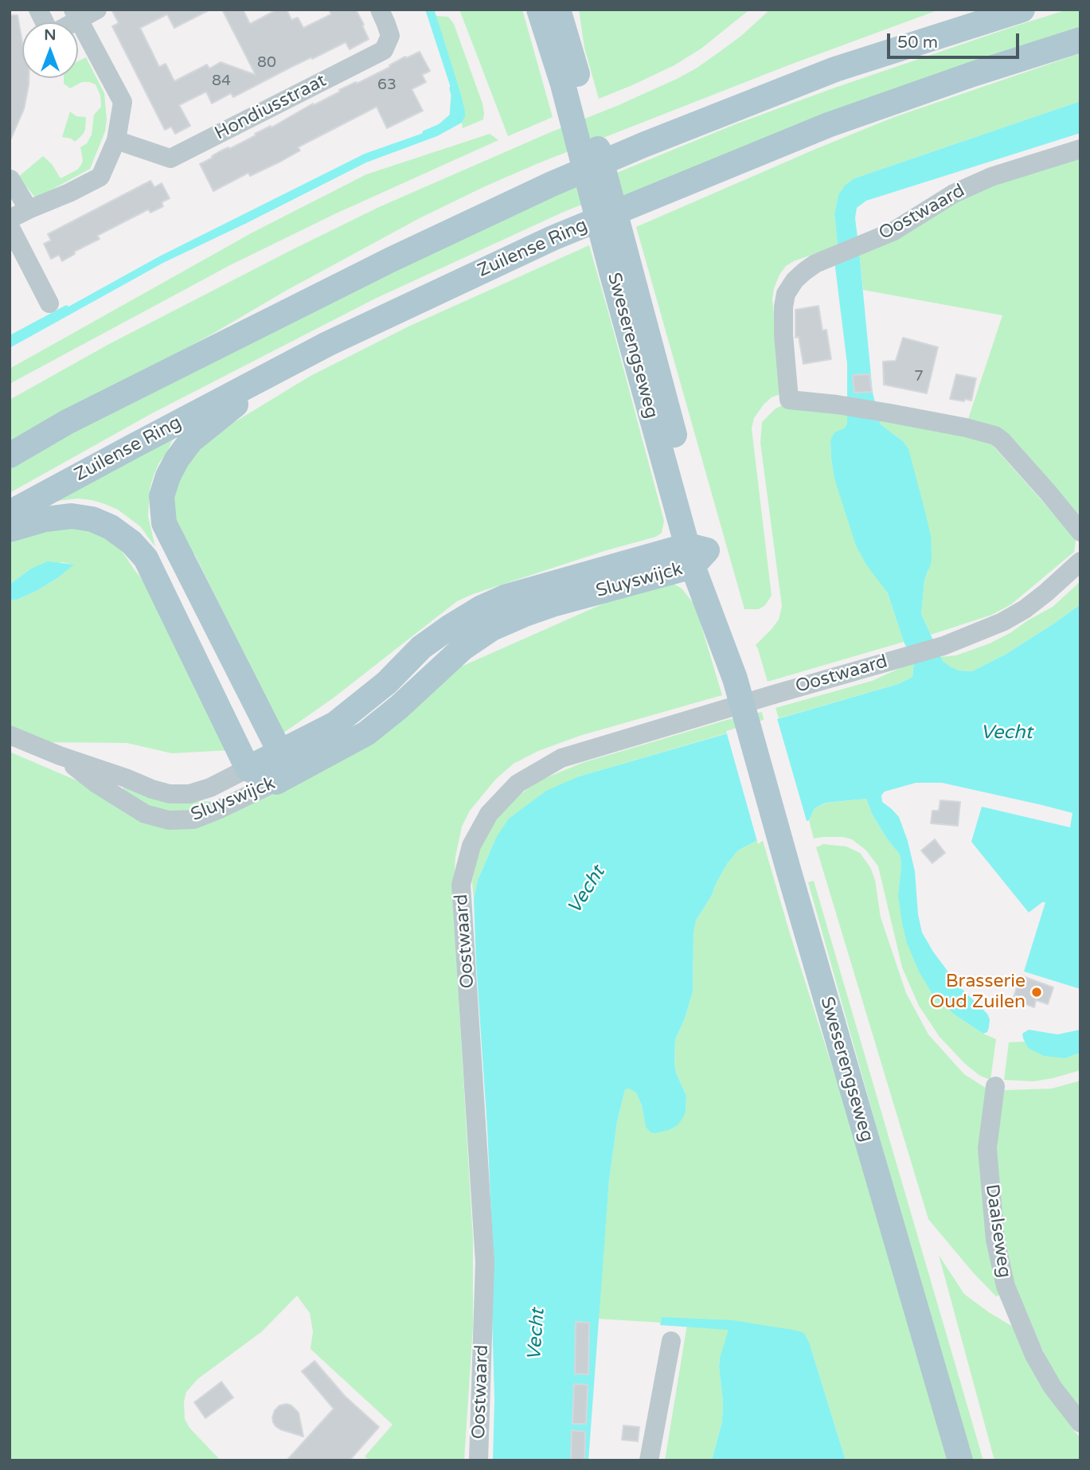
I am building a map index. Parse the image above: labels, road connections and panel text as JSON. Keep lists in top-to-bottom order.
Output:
{
  "streets": {
    "main road": ["Zuilense Ring", "Sweserengseweg", "Sluyswijck"],
    "street": ["Hondiusstraat", "Oostwaard", "Daalseweg"]
  },
  "crossings": [
    ["Sweserengseweg", "Sluyswijck"]
  ],
  "water": ["Vecht"],
  "places": ["Brasserie Oud Zuilen"],
  "house_numbers": [
    "80",
    "84",
    "63",
    "7"
  ],
  "scale_bar": "50 m",
  "north": "top"
}
